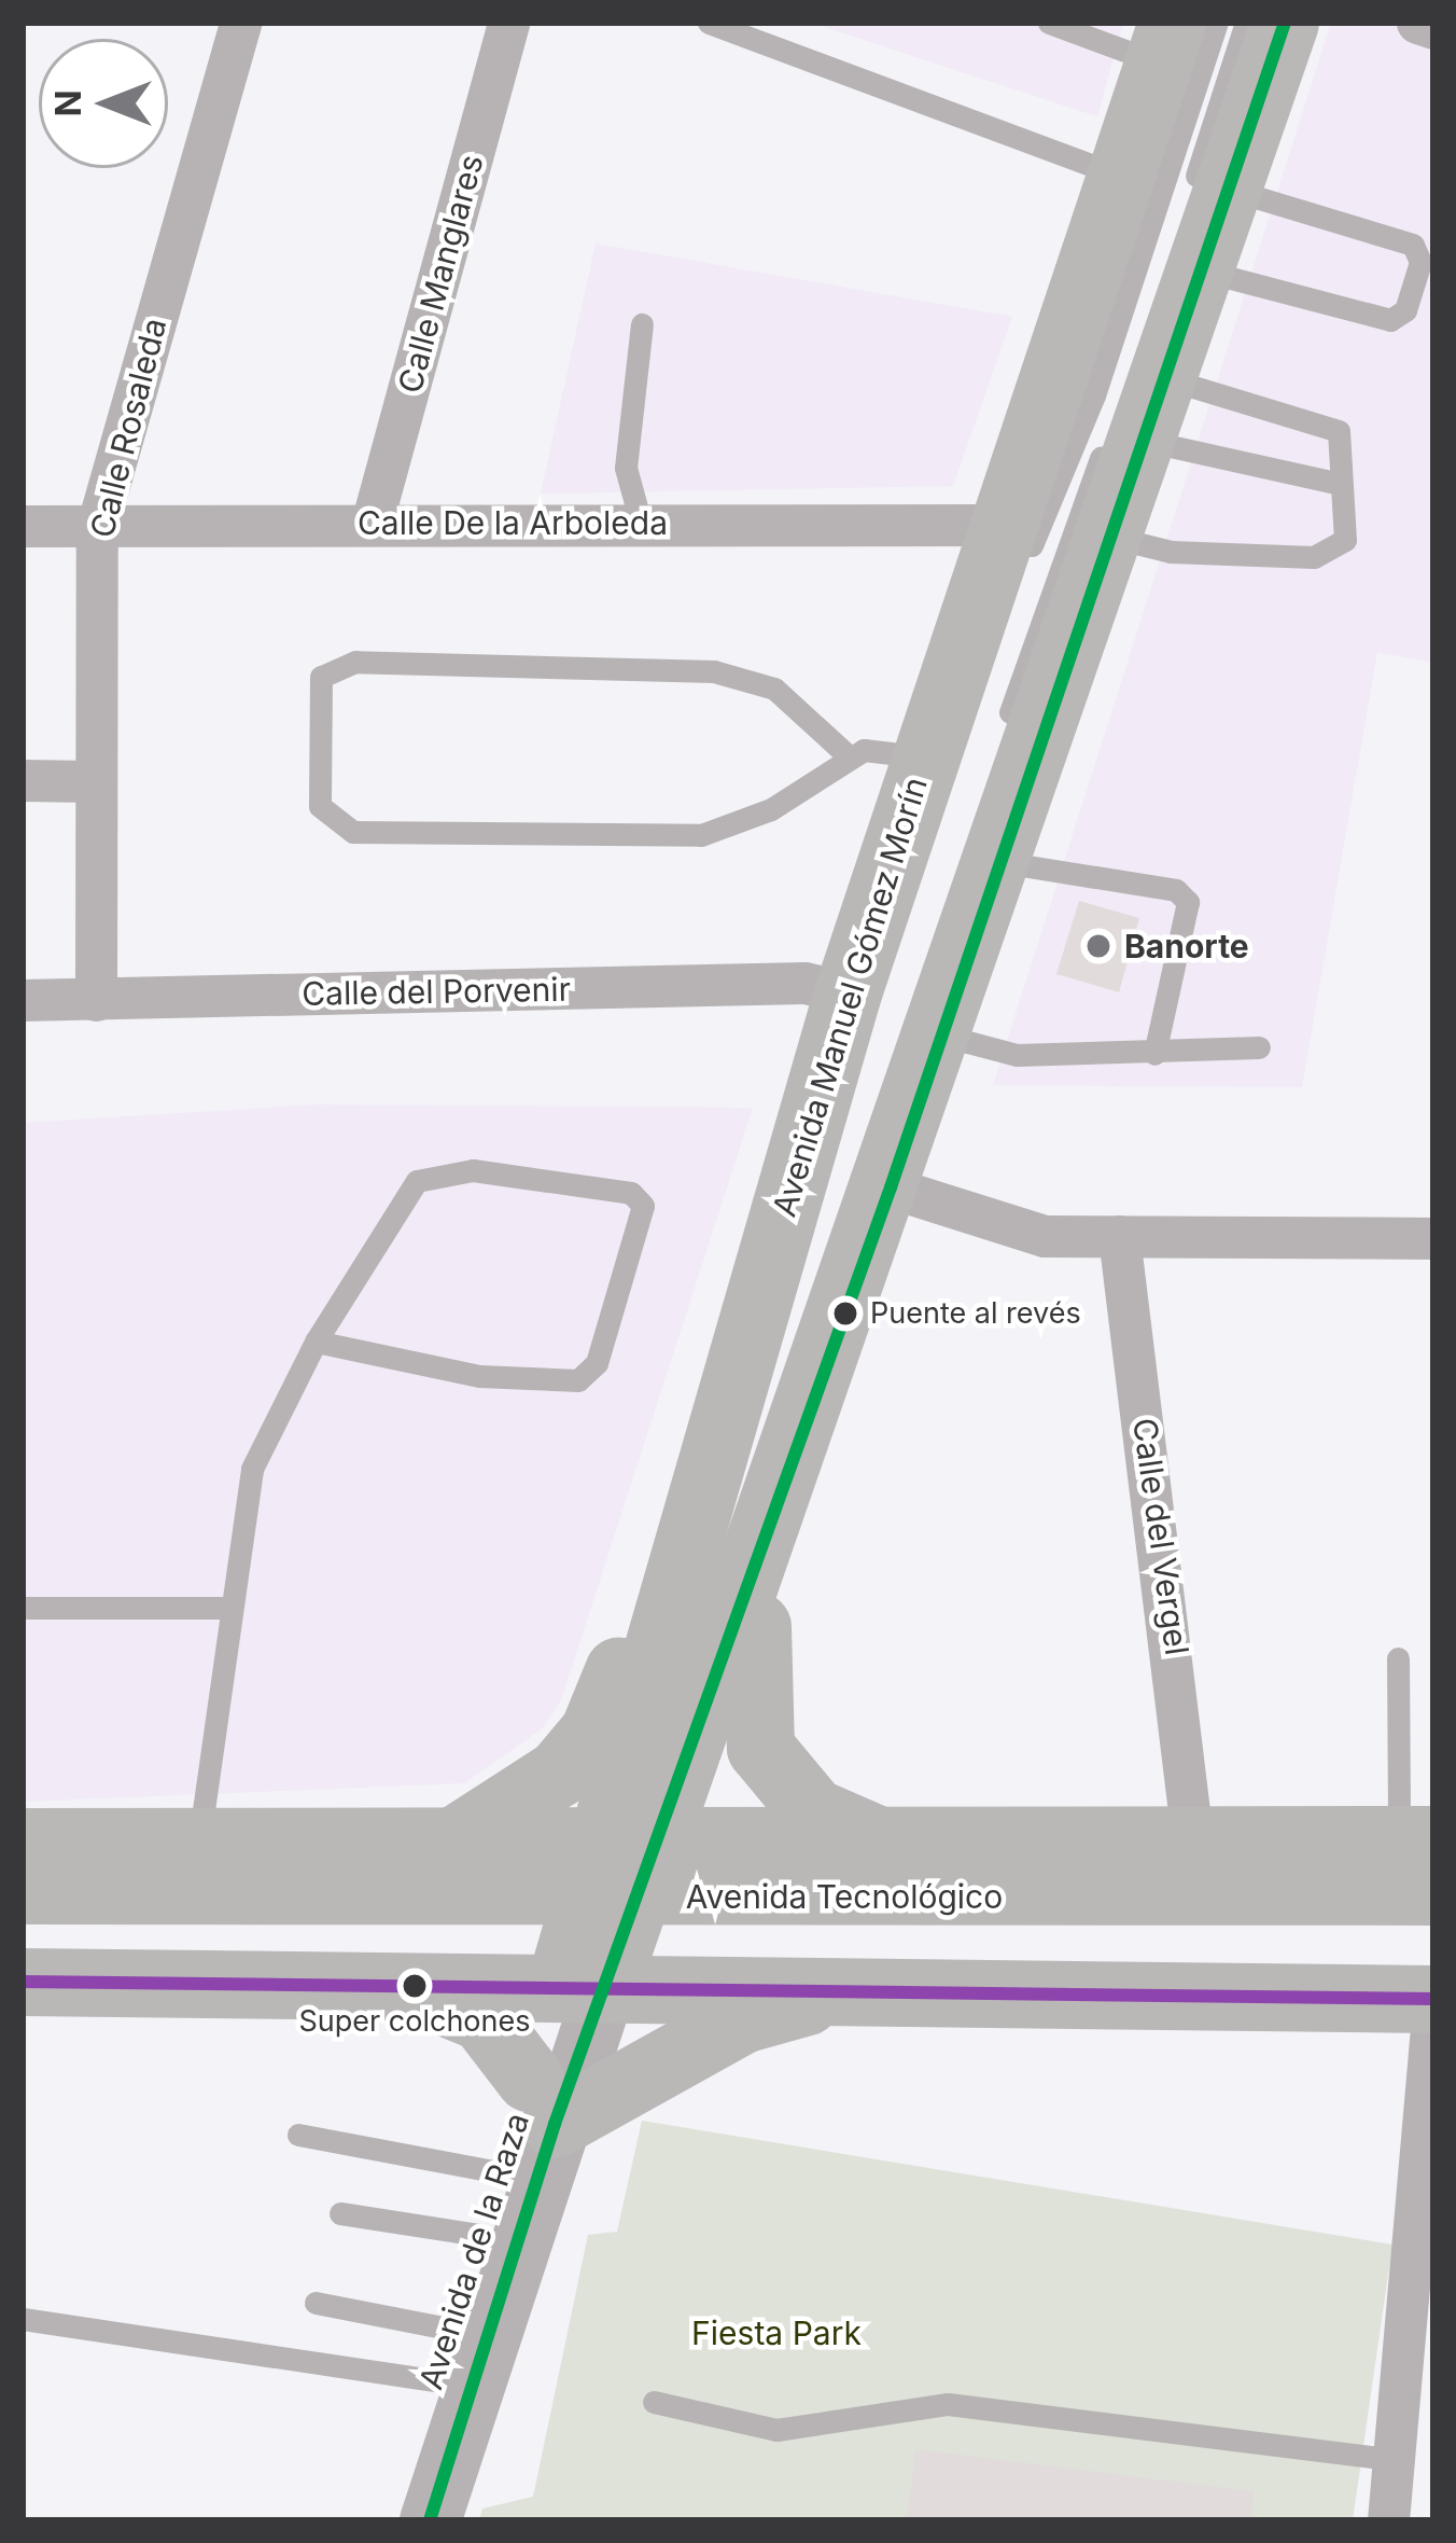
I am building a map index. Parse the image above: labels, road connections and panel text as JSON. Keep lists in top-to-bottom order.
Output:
{
  "streets": {
    "main road": ["Avenida Manuel Gómez Morín", "Avenida Tecnológico", "Avenida de la Raza"],
    "street": [
      "Calle Manglares",
      "Calle Rosaleda",
      "Calle De la Arboleda",
      "Calle del Porvenir",
      "Calle del Vergel"
    ]
  },
  "crossings": [
    ["Calle Manglares", "Calle De la Arboleda"],
    ["Calle Rosaleda", "Calle De la Arboleda"],
    ["Calle Rosaleda", "Calle del Porvenir"],
    ["Calle De la Arboleda", "Avenida Manuel Gómez Morín"],
    ["Calle del Porvenir", "Avenida Manuel Gómez Morín"],
    ["Avenida Manuel Gómez Morín", "Avenida de la Raza"]
  ],
  "parks": ["Fiesta Park"],
  "places": ["Banorte", "Puente al revés", "Super colchones"],
  "north": "left"
}
